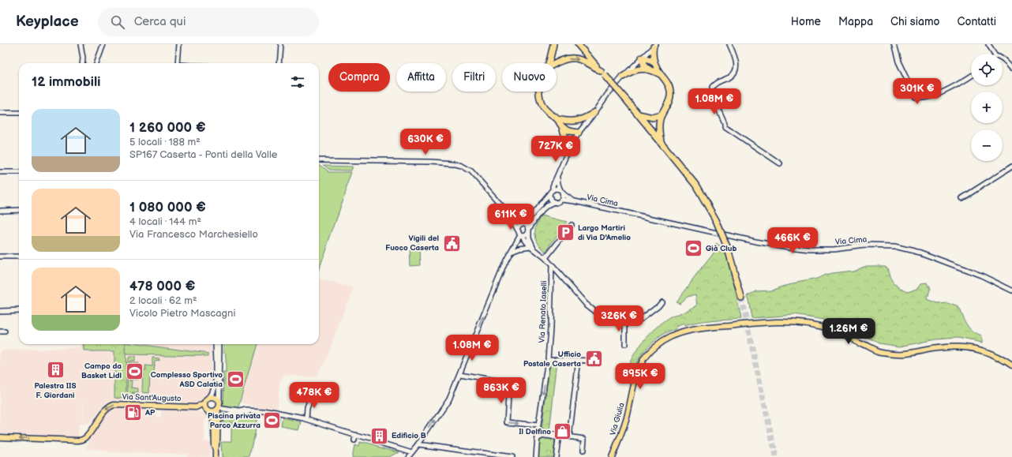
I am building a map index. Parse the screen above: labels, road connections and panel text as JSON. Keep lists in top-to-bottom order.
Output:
{
  "streets": {
    "main road": ["Via Sant'Augusto", "Via Giulia"],
    "street": ["Via Cima", "Via Renato Iaselli"]
  },
  "one_way": ["Via Sant'Augusto"],
  "places": {
    "parking": ["Largo Martiri di Via D'Amelio"],
    "public building": ["Vigili del Fuoco Caserta", "Ufficio Postale Caserta"],
    "sports": [
      "Già Club",
      "Campo da Basket Lidl",
      "Complesso Sportivo ASD Calatia",
      "Piscina privata Parco Azzurra"
    ],
    "building": ["Palestra IIS F. Giordani", "Edificio B"],
    "fuel station": ["AP"],
    "shop": ["Il Delfino"]
  },
  "page": {
    "header": "Keyplace",
    "search": "Cerca qui",
    "nav": [
      "Home",
      "Mappa",
      "Chi siamo",
      "Contatti"
    ],
    "map_buttons": ["+", "−"],
    "chip": [
      "Compra",
      "Affitta",
      "Filtri",
      "Nuovo"
    ],
    "heading": "12 immobili",
    "price": [
      "301K €",
      "1.08M €",
      "630K €",
      "727K €",
      "611K €",
      "466K €",
      "326K €",
      "1.26M €",
      "1.08M €",
      "895K €",
      "863K €",
      "478K €"
    ],
    "list": [
      {
        "name": "1 260 000 €",
        "note": "5 locali · 188 m² · SP167 Caserta - Ponti della Valle"
      },
      {
        "name": "1 080 000 €",
        "note": "4 locali · 144 m² · Via Francesco Marchesiello"
      },
      {
        "name": "478 000 €",
        "note": "2 locali · 62 m² · Vicolo Pietro Mascagni"
      }
    ]
  }
}
